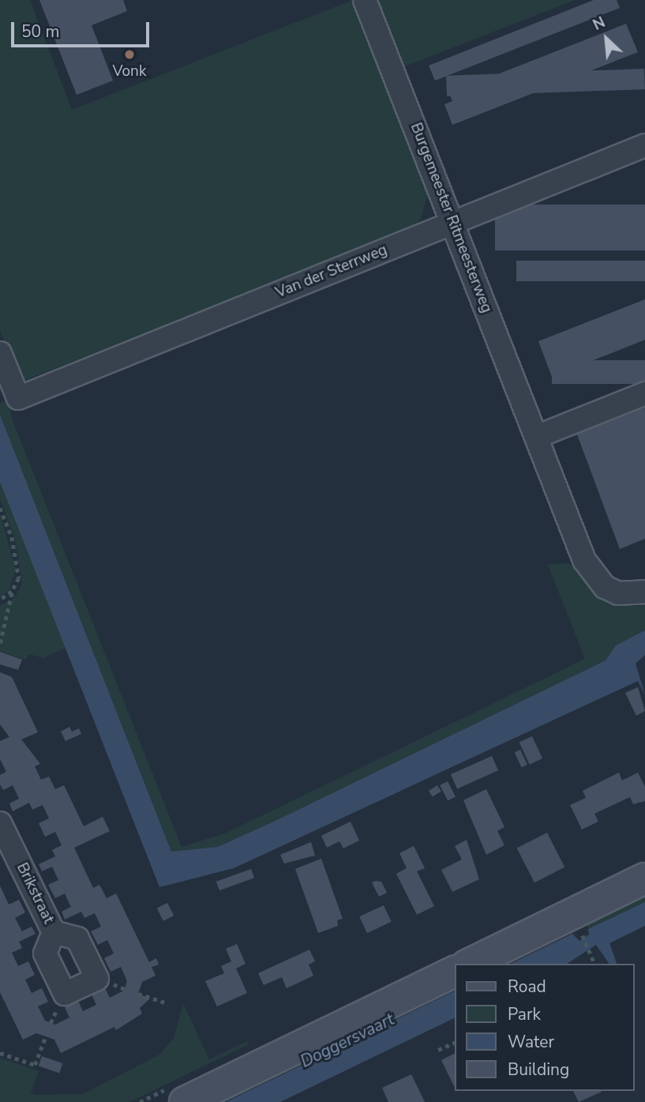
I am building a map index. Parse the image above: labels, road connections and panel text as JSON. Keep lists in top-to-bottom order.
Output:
{
  "streets": {
    "street": ["Burgemeester Ritmeesterweg", "Van der Sterrweg", "Brikstraat"]
  },
  "crossings": [
    ["Burgemeester Ritmeesterweg", "Van der Sterrweg"]
  ],
  "water": ["Doggersvaart"],
  "places": ["Vonk"],
  "legend": [
    "Road",
    "Park",
    "Water",
    "Building"
  ],
  "scale_bar": "50 m",
  "north": "top left"
}
